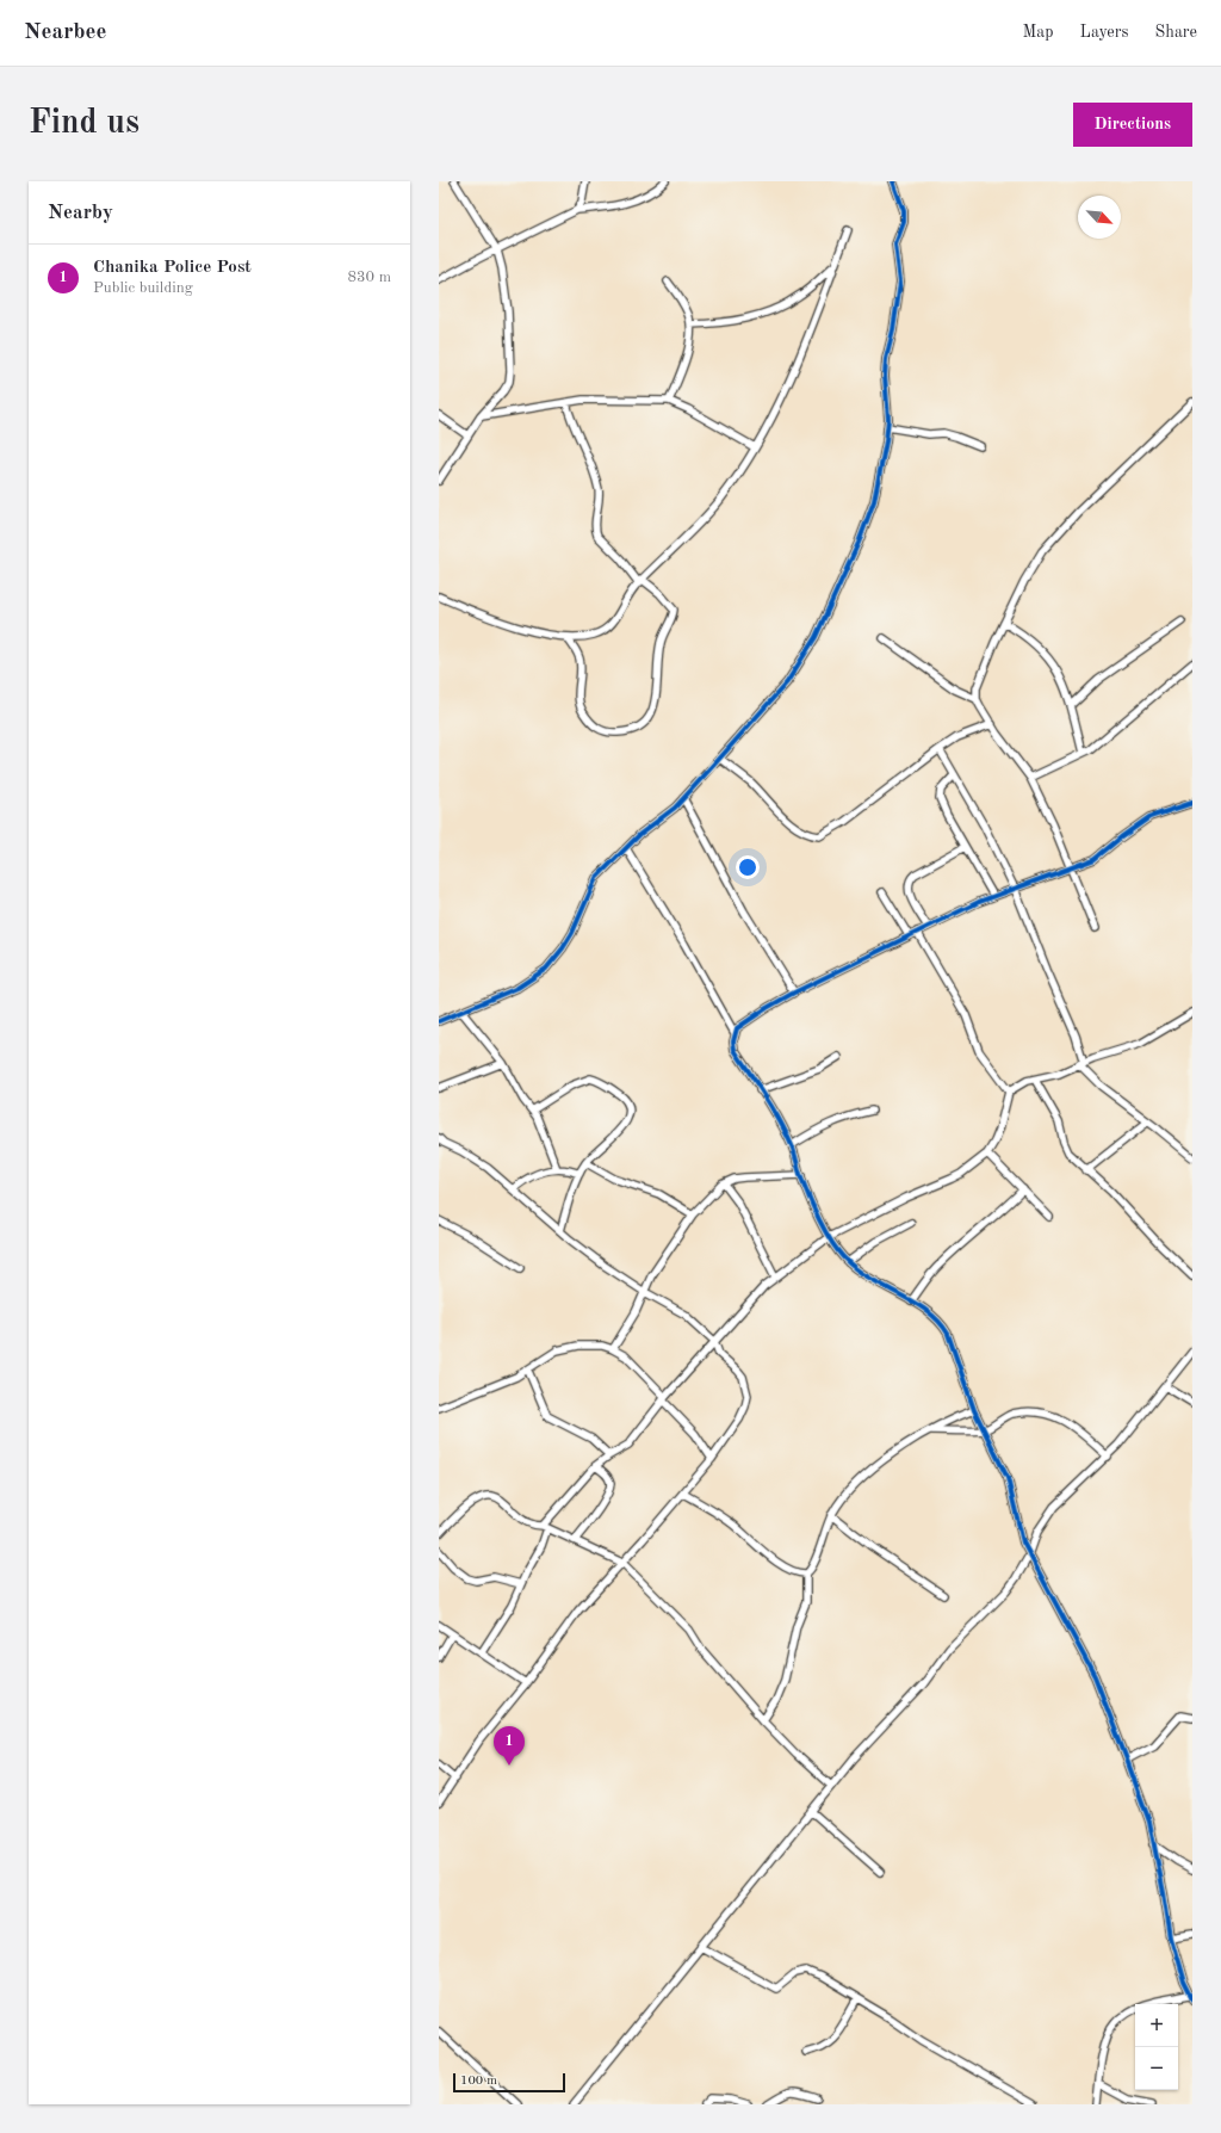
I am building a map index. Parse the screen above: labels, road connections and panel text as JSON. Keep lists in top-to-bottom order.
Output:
{
  "scale_bar": "100 m",
  "north": "bottom right",
  "page": {
    "header": "Nearbee",
    "nav": ["Map", "Layers", "Share"],
    "buttons": "Directions",
    "title": "Find us",
    "heading": "Nearby",
    "list": [
      {
        "mark": "1",
        "name": "Chanika Police Post",
        "note": "Public building",
        "value": "830 m"
      }
    ],
    "pins": "1",
    "map_buttons": ["+", "−"],
    "scale": "100 m"
  }
}
